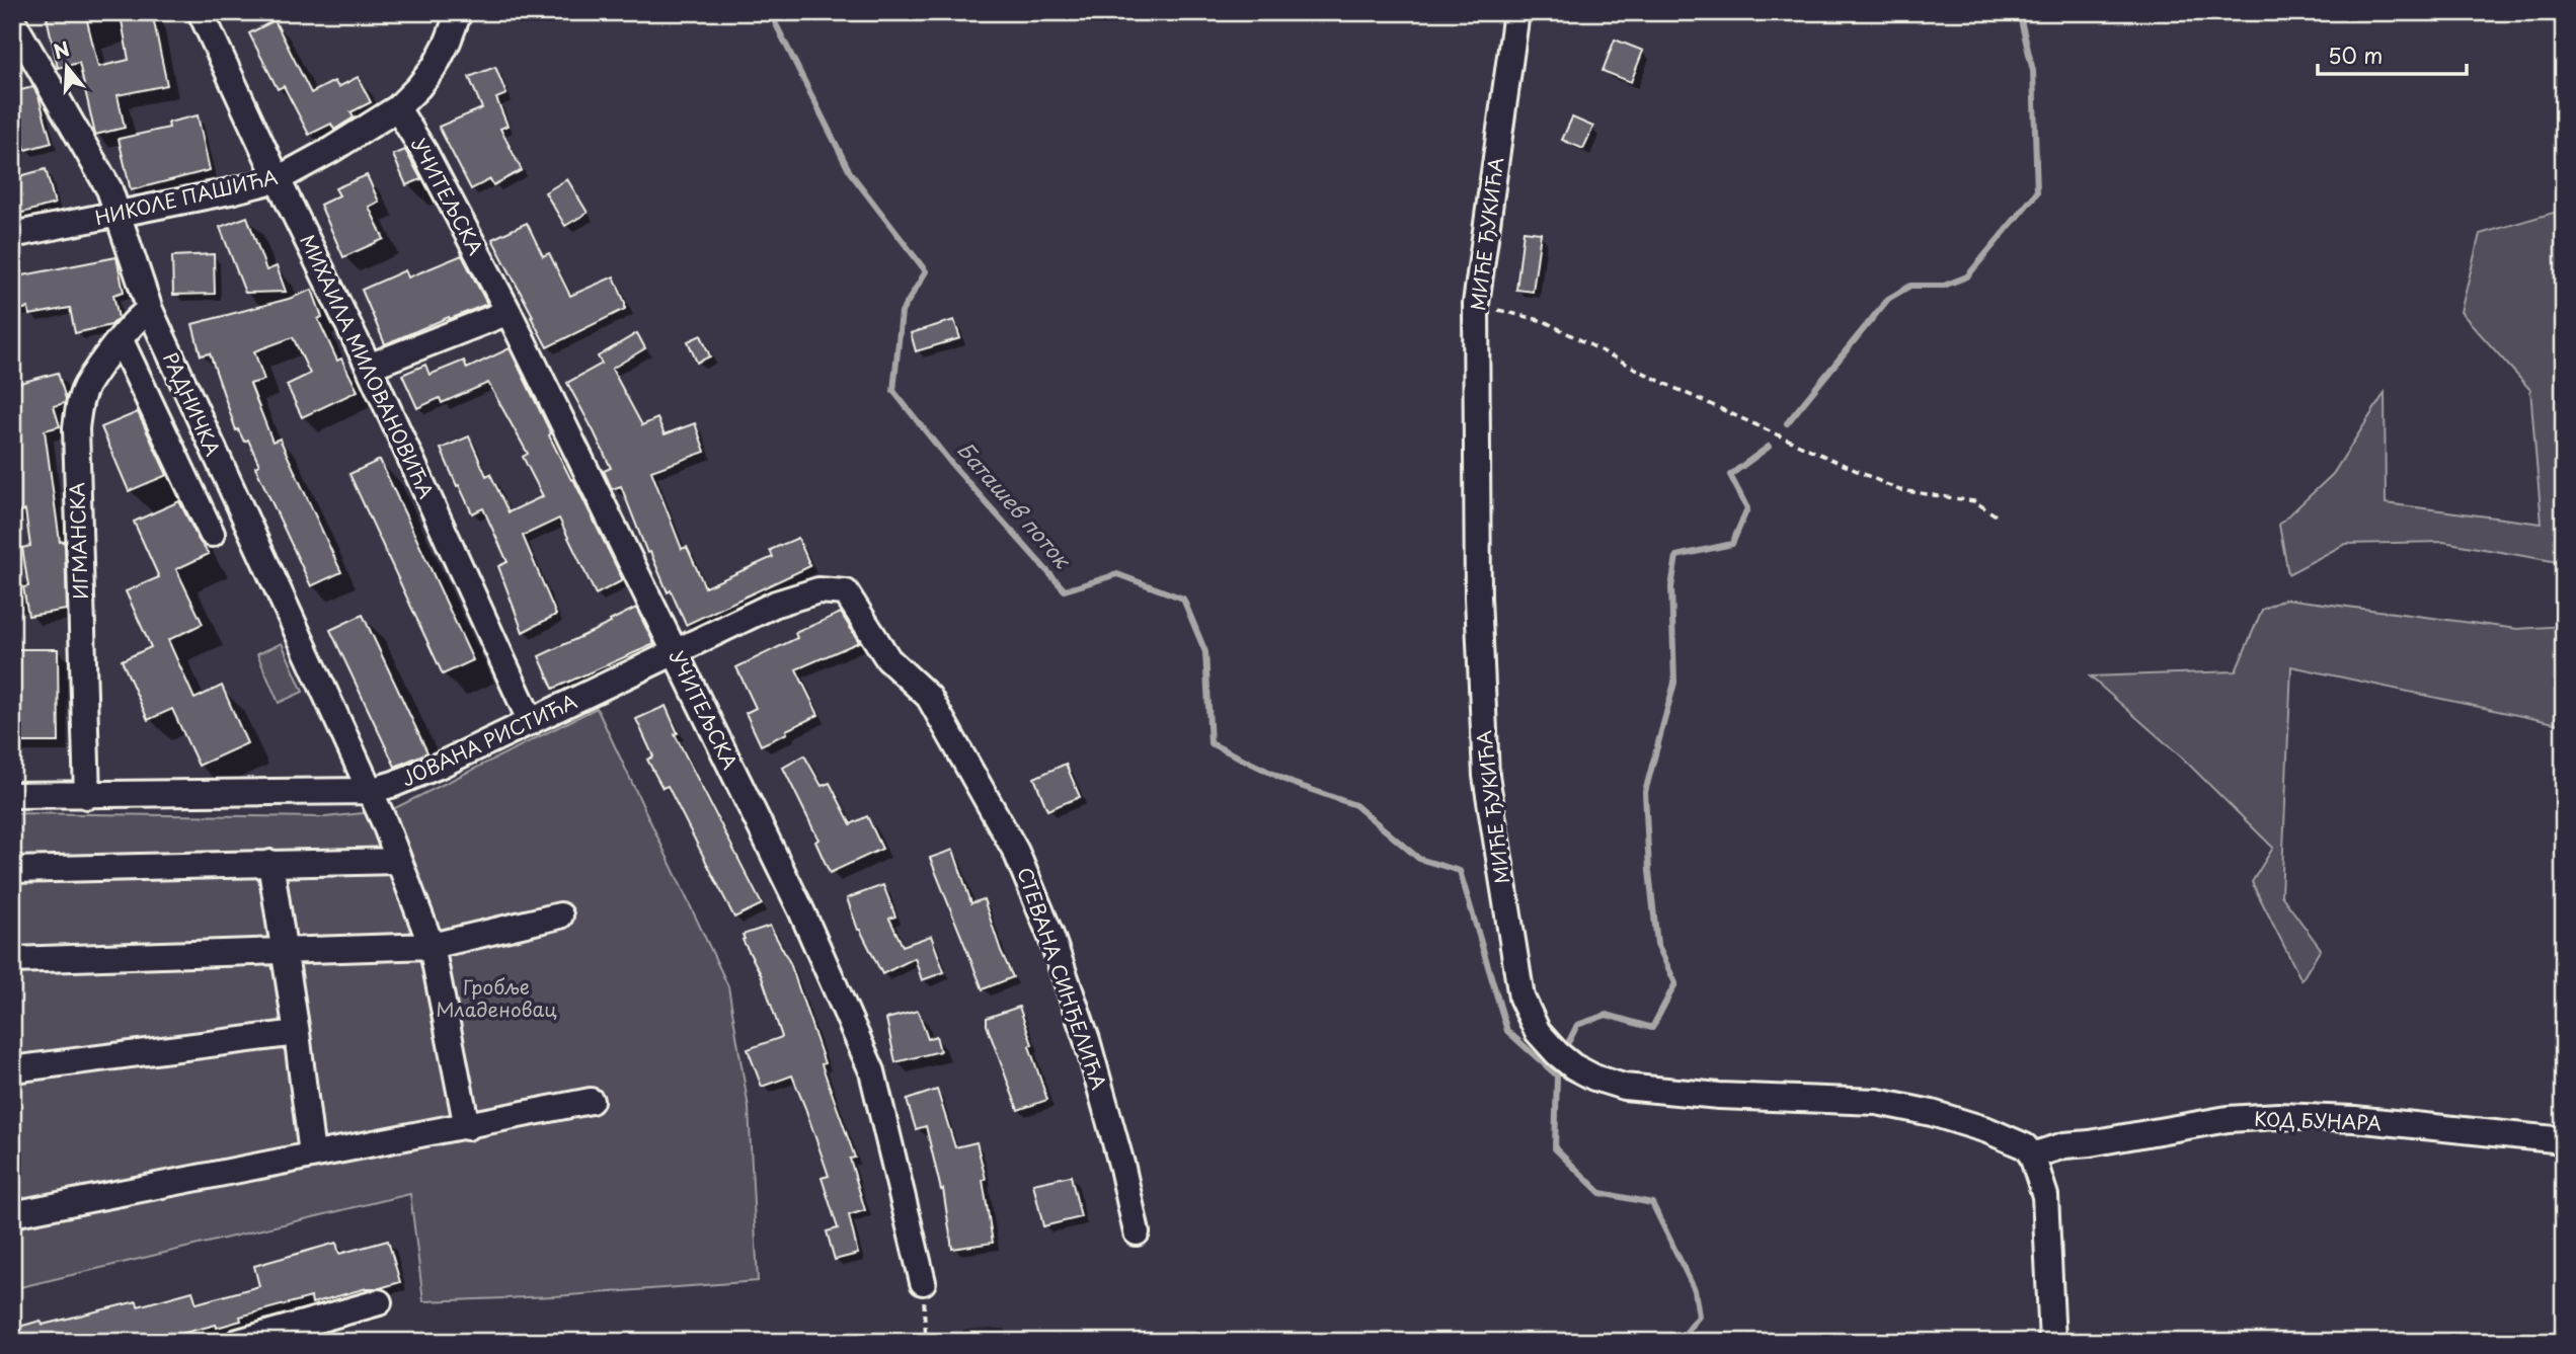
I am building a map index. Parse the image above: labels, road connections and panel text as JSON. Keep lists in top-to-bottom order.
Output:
{
  "streets": {
    "street": [
      "УЧИТЕЉСКА",
      "НИКОЛЕ ПАШИЋА",
      "МИЋЕ ЂУКИЋА",
      "МИХАИЛА МИЛОВАНОВИЋА",
      "РАДНИЧКА",
      "ИГМАНСКА",
      "ЈОВАНА РИСТИЋА",
      "СТЕВАНА СИНЂЕЛИЋА",
      "КОД БУНАРА"
    ]
  },
  "crossings": [
    ["УЧИТЕЉСКА", "НИКОЛЕ ПАШИЋА"],
    ["УЧИТЕЉСКА", "ЈОВАНА РИСТИЋА"],
    ["НИКОЛЕ ПАШИЋА", "МИХАИЛА МИЛОВАНОВИЋА"],
    ["НИКОЛЕ ПАШИЋА", "РАДНИЧКА"],
    ["МИЋЕ ЂУКИЋА", "КОД БУНАРА"],
    ["МИХАИЛА МИЛОВАНОВИЋА", "ЈОВАНА РИСТИЋА"],
    ["РАДНИЧКА", "ИГМАНСКА"],
    ["РАДНИЧКА", "ЈОВАНА РИСТИЋА"],
    ["ИГМАНСКА", "ЈОВАНА РИСТИЋА"],
    ["ЈОВАНА РИСТИЋА", "СТЕВАНА СИНЂЕЛИЋА"]
  ],
  "water": ["Баташев поток"],
  "parks": ["Гробље Младеновац"],
  "scale_bar": "50 m",
  "north": "top"
}
